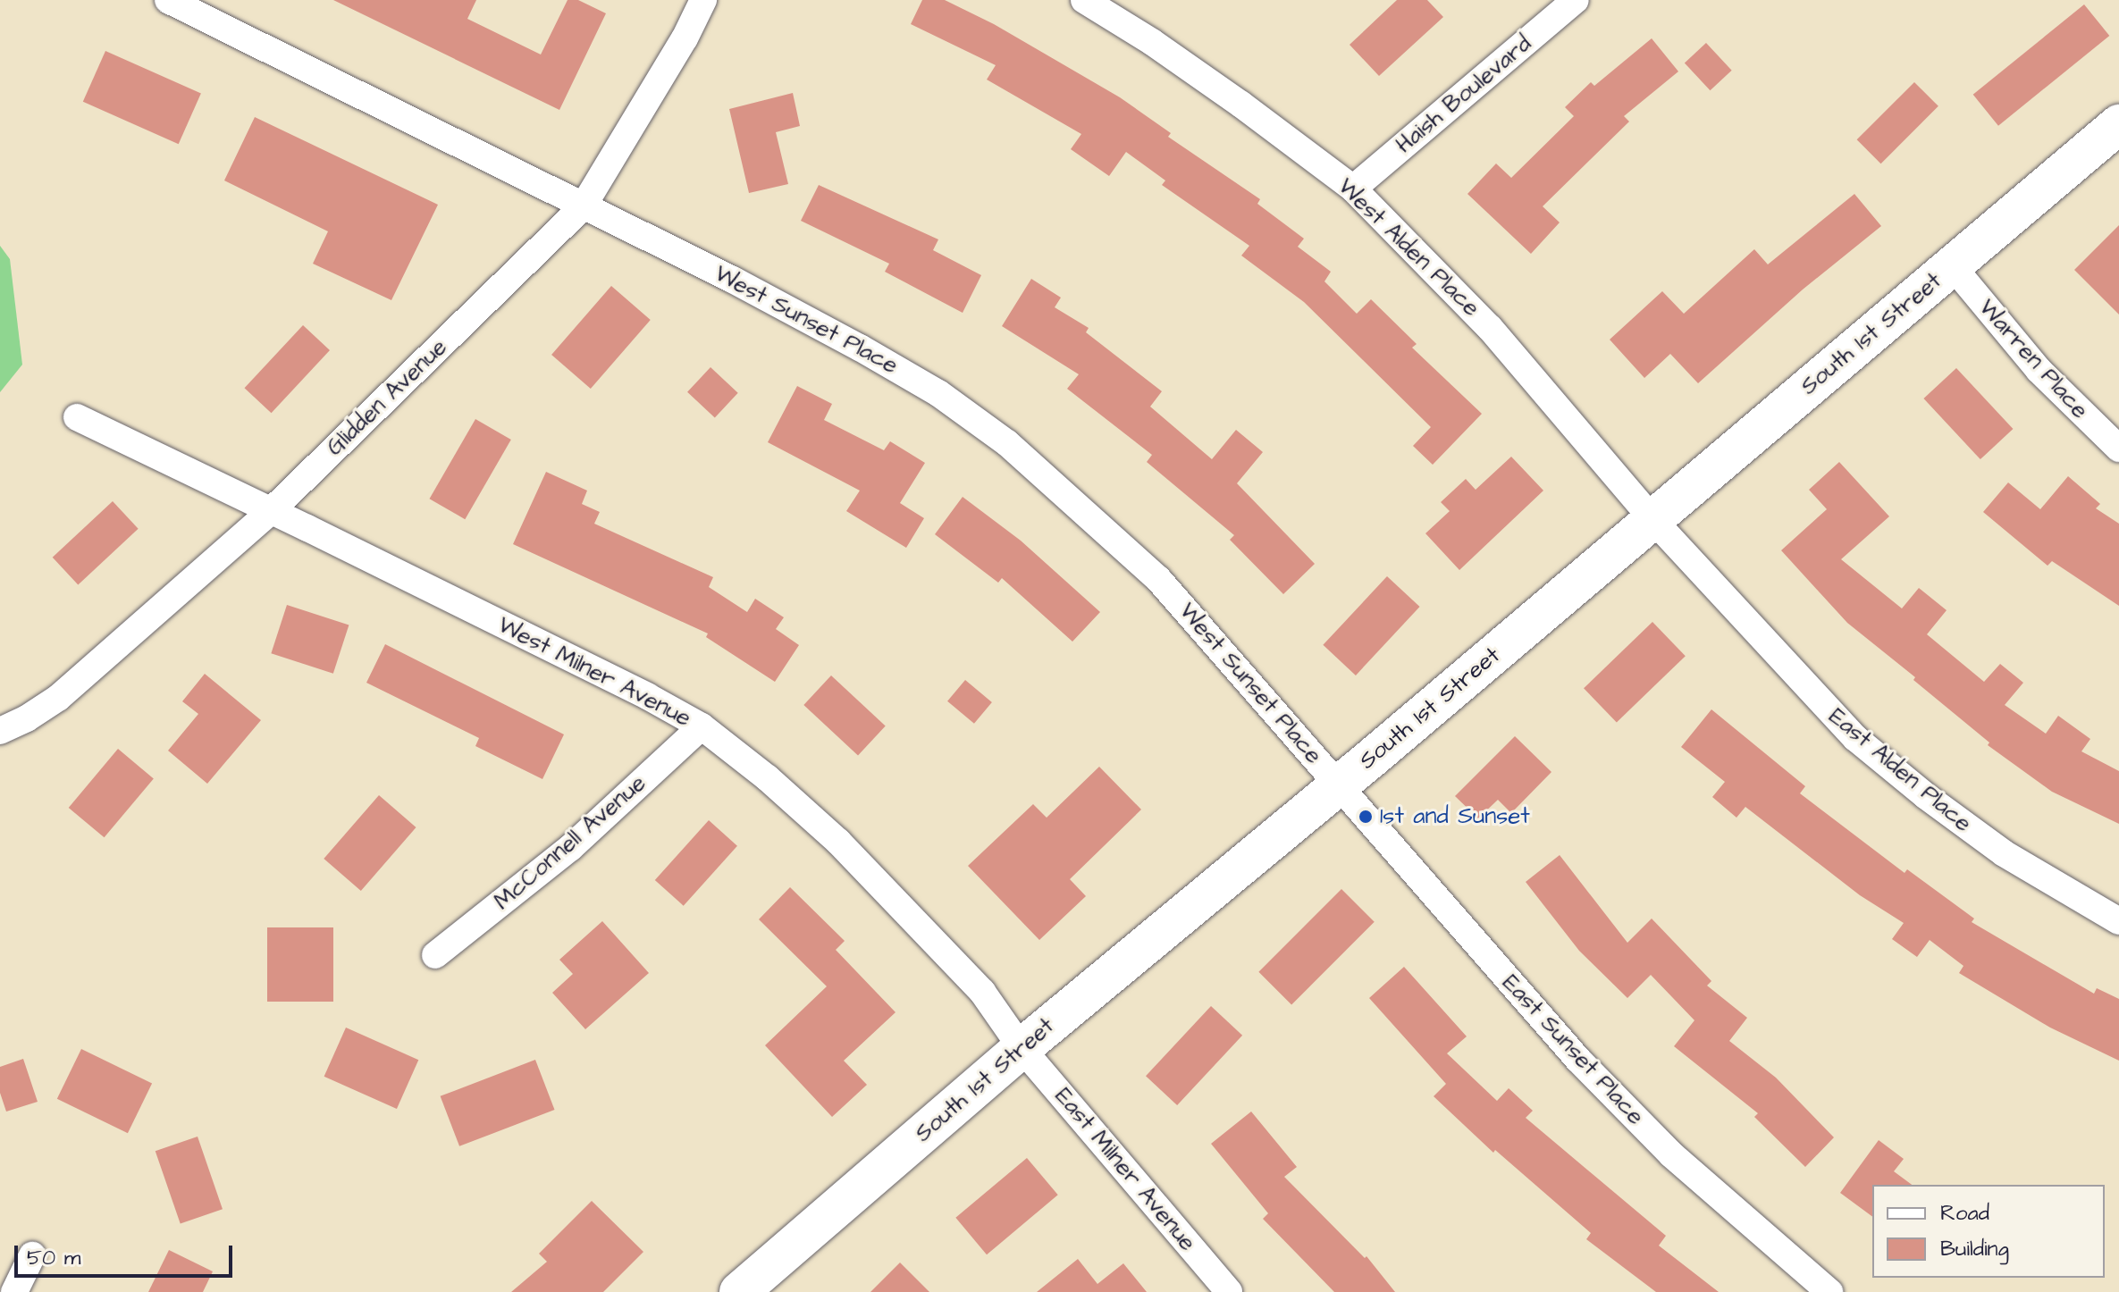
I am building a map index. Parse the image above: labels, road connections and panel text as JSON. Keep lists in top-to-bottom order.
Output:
{
  "streets": {
    "street": [
      "Haish Boulevard",
      "West Alden Place",
      "West Sunset Place",
      "South 1st Street",
      "Warren Place",
      "Glidden Avenue",
      "West Milner Avenue",
      "East Alden Place",
      "McConnell Avenue",
      "East Sunset Place",
      "East Milner Avenue"
    ]
  },
  "crossings": [
    ["Haish Boulevard", "West Alden Place"],
    ["West Alden Place", "South 1st Street"],
    ["West Alden Place", "East Alden Place"],
    ["West Sunset Place", "South 1st Street"],
    ["West Sunset Place", "Glidden Avenue"],
    ["West Sunset Place", "East Sunset Place"],
    ["South 1st Street", "Warren Place"],
    ["South 1st Street", "West Milner Avenue"],
    ["South 1st Street", "East Alden Place"],
    ["South 1st Street", "East Sunset Place"],
    ["South 1st Street", "East Milner Avenue"],
    ["Glidden Avenue", "West Milner Avenue"],
    ["West Milner Avenue", "McConnell Avenue"],
    ["West Milner Avenue", "East Milner Avenue"]
  ],
  "places": ["1st and Sunset"],
  "legend": ["Road", "Building"],
  "scale_bar": "50 m"
}
